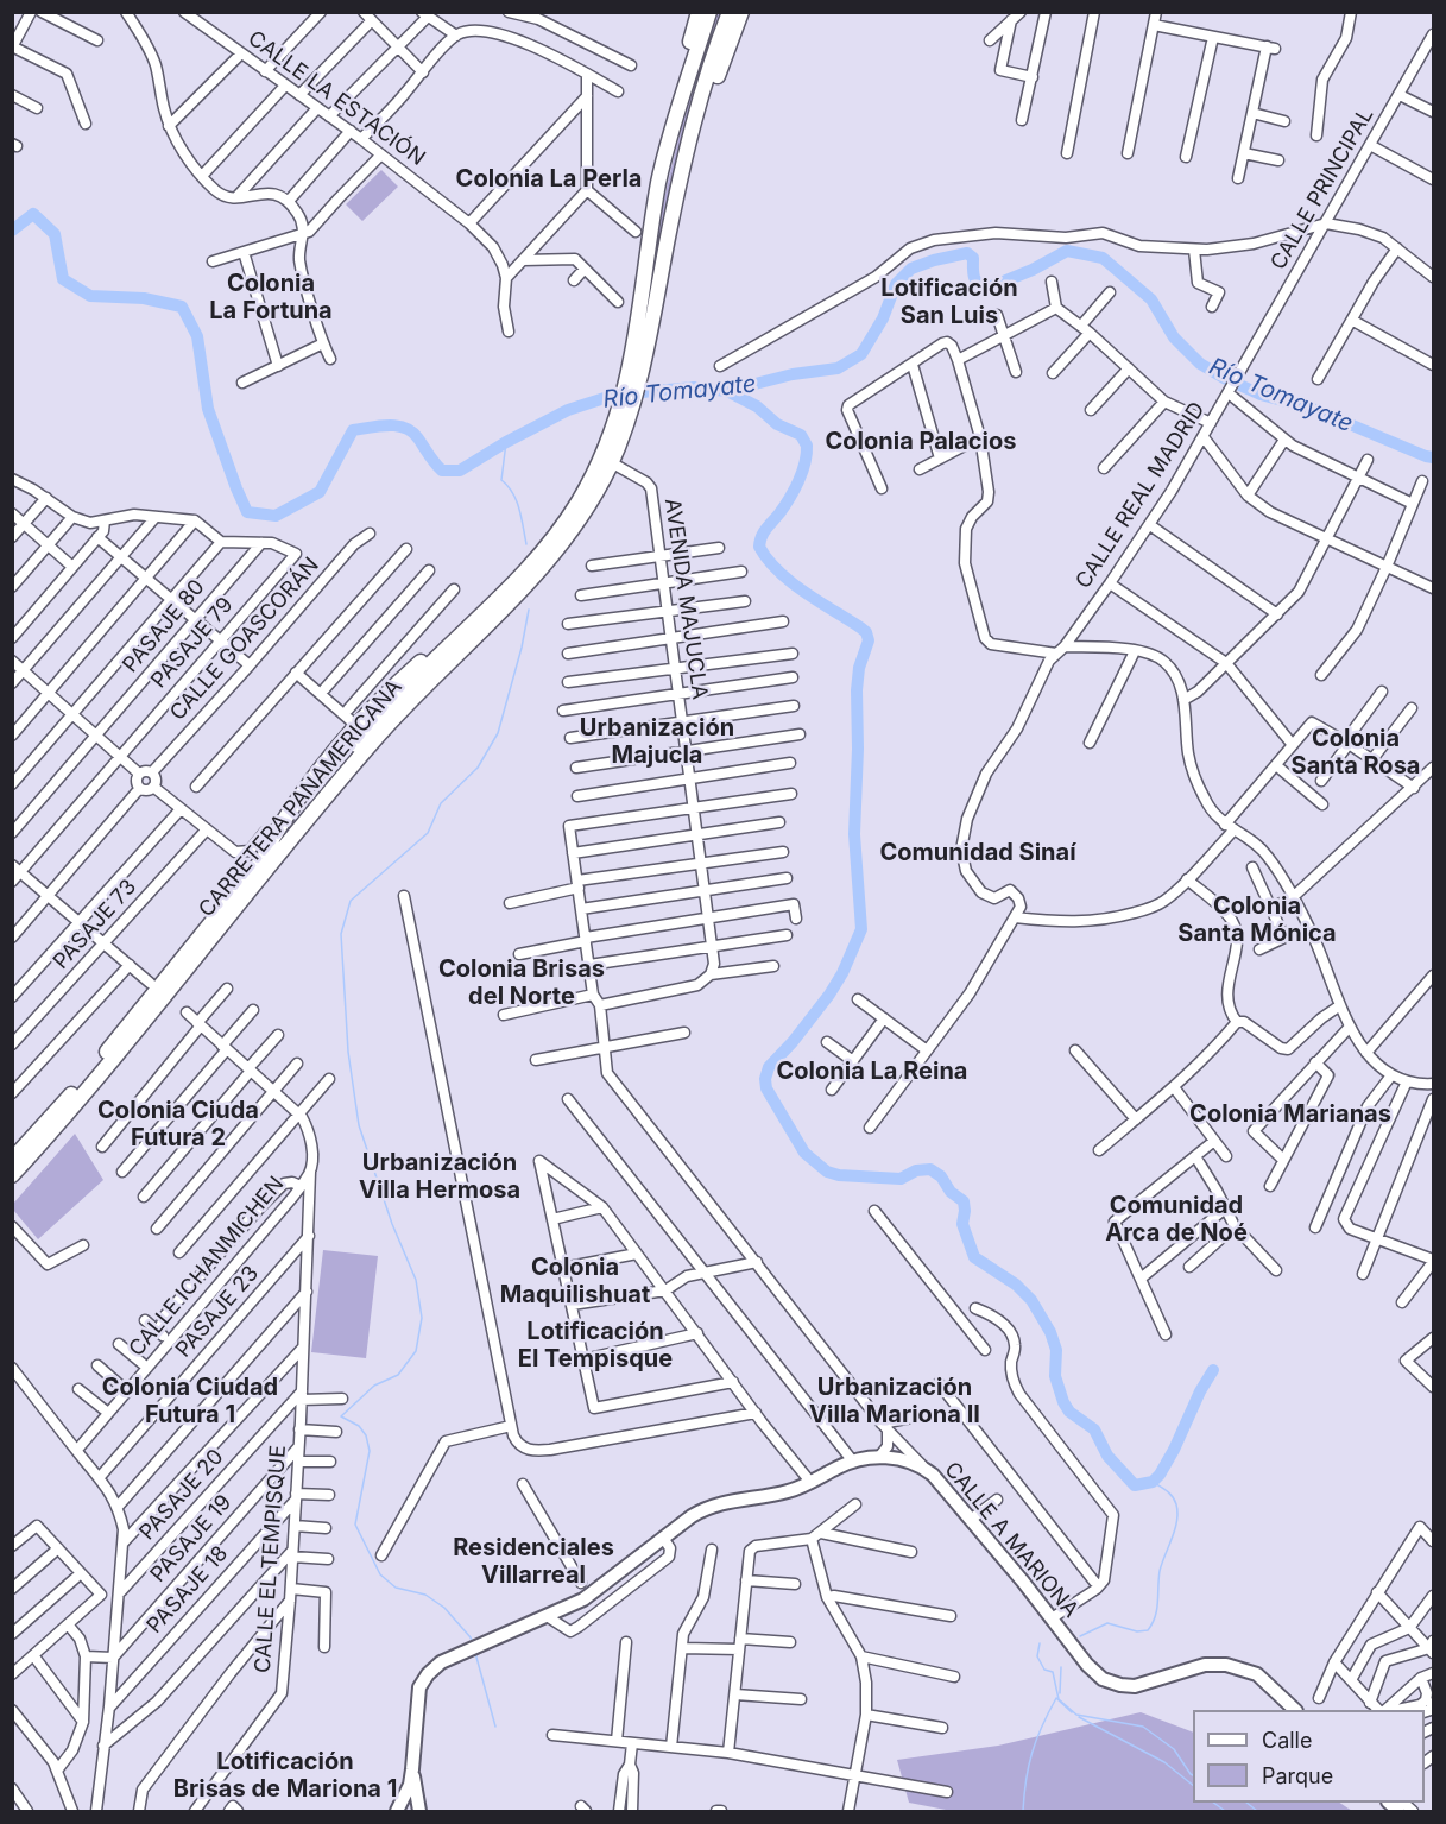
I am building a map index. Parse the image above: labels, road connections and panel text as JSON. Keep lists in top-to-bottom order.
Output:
{
  "streets": {
    "highway": ["CARRETERA PANAMERICANA"],
    "main road": ["CALLE A MARIONA"],
    "street": [
      "CALLE LA ESTACIÓN",
      "CALLE PRINCIPAL",
      "CALLE REAL MADRID",
      "AVENIDA MAJUCLA",
      "PASAJE 80",
      "CALLE GOASCORÁN",
      "PASAJE 79",
      "PASAJE 73",
      "CALLE ICHANMICHEN",
      "PASAJE 23",
      "PASAJE 20",
      "PASAJE 19",
      "CALLE EL TEMPISQUE",
      "PASAJE 18"
    ]
  },
  "crossings": [
    ["CALLE PRINCIPAL", "CALLE REAL MADRID"],
    ["AVENIDA MAJUCLA", "CARRETERA PANAMERICANA"],
    ["PASAJE 80", "PASAJE 79"],
    ["CALLE ICHANMICHEN", "CALLE EL TEMPISQUE"],
    ["PASAJE 23", "CALLE EL TEMPISQUE"],
    ["PASAJE 20", "CALLE EL TEMPISQUE"],
    ["PASAJE 19", "CALLE EL TEMPISQUE"],
    ["CALLE EL TEMPISQUE", "PASAJE 18"]
  ],
  "districts": [
    "Colonia La Perla",
    "Colonia La Fortuna",
    "Lotificación San Luis",
    "Colonia Palacios",
    "Urbanización Majucla",
    "Colonia Santa Rosa",
    "Comunidad Sinaí",
    "Colonia Santa Mónica",
    "Colonia Brisas del Norte",
    "Colonia La Reina",
    "Colonia Ciuda Futura 2",
    "Colonia Marianas",
    "Urbanización Villa Hermosa",
    "Comunidad Arca de Noé",
    "Colonia Maquilishuat",
    "Lotificación El Tempisque",
    "Colonia Ciudad Futura 1",
    "Urbanización Villa Mariona II",
    "Residenciales Villarreal",
    "Lotificación Brisas de Mariona 1"
  ],
  "water": ["Río Tomayate"],
  "legend": ["Calle", "Parque"]
}
